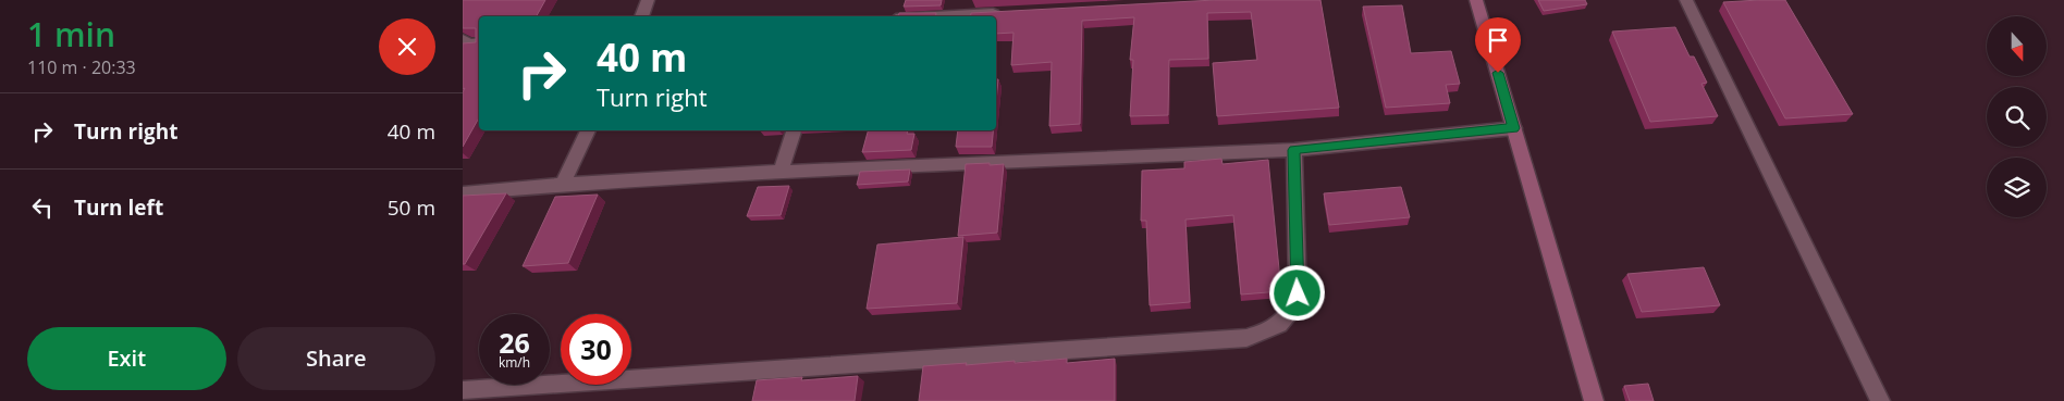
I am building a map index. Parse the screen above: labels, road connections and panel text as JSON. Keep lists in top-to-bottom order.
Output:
{
  "north": "bottom",
  "page": {
    "heading": ["1 min", "110 m · 20:33"],
    "turn": ["40 m", "Turn right"],
    "list": [
      {
        "name": "Turn right",
        "value": "40 m"
      },
      {
        "name": "Turn left",
        "value": "50 m"
      }
    ],
    "speed": "26 km/h",
    "limit": "30",
    "buttons": ["Exit", "Share"]
  }
}
